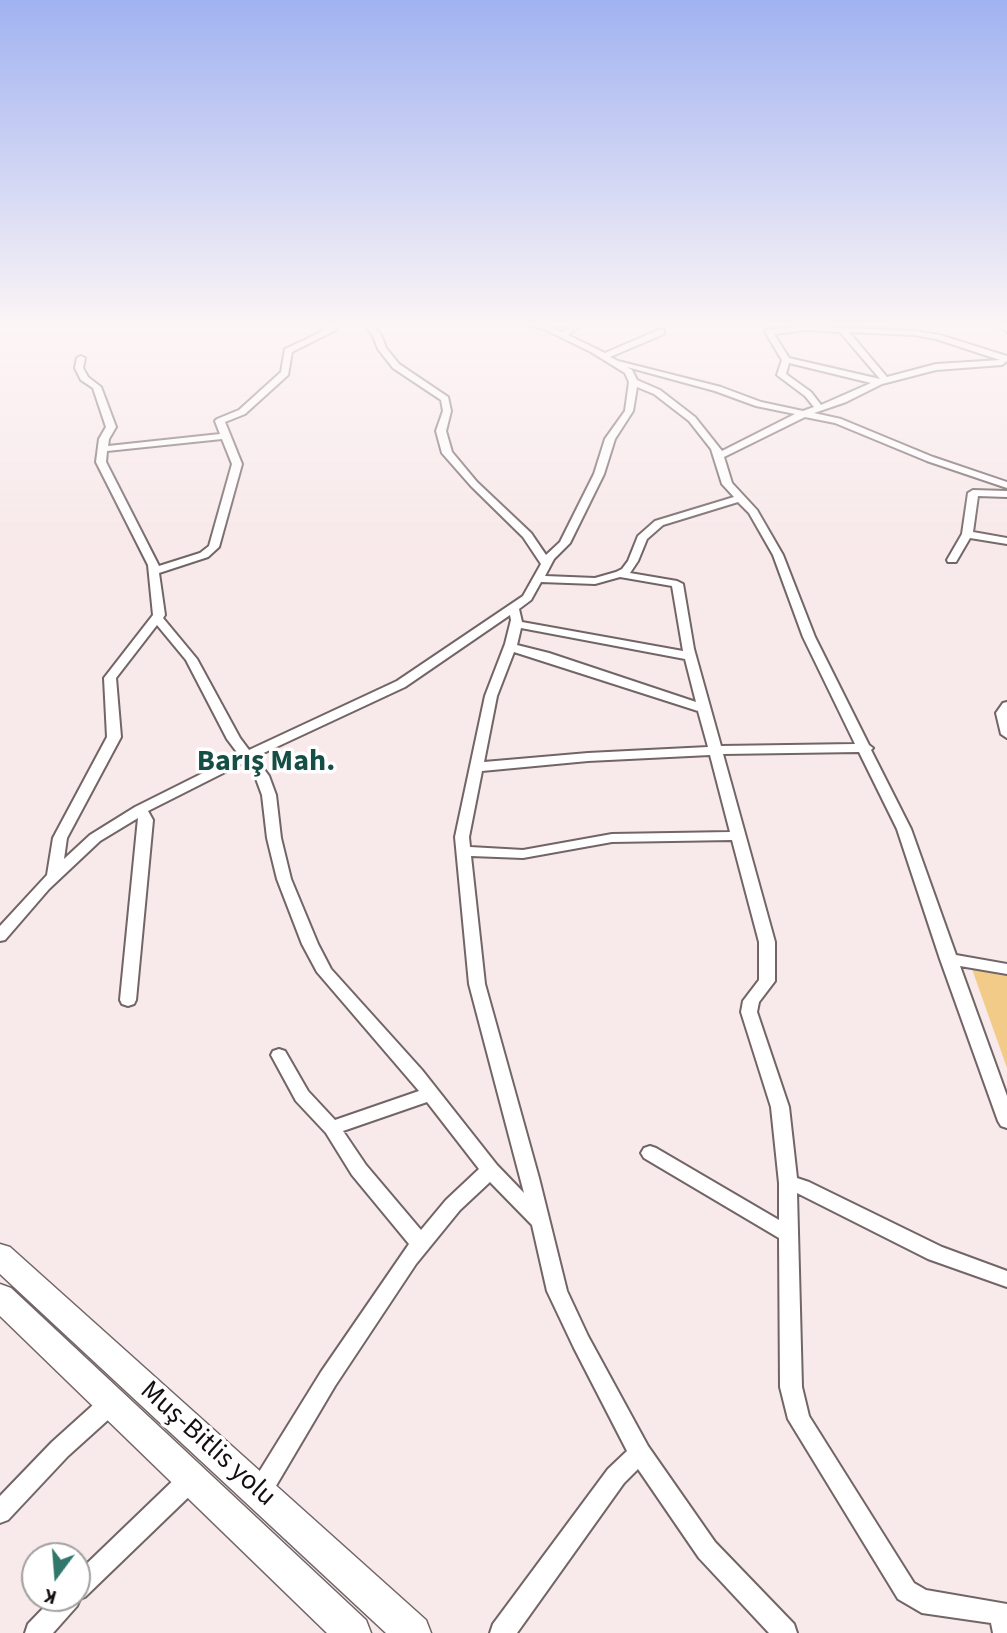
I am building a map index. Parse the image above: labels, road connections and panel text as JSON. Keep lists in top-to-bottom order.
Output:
{
  "streets": {
    "highway": ["Muş-Bitlis yolu"]
  },
  "districts": ["Barış Mah."],
  "north": "bottom"
}
